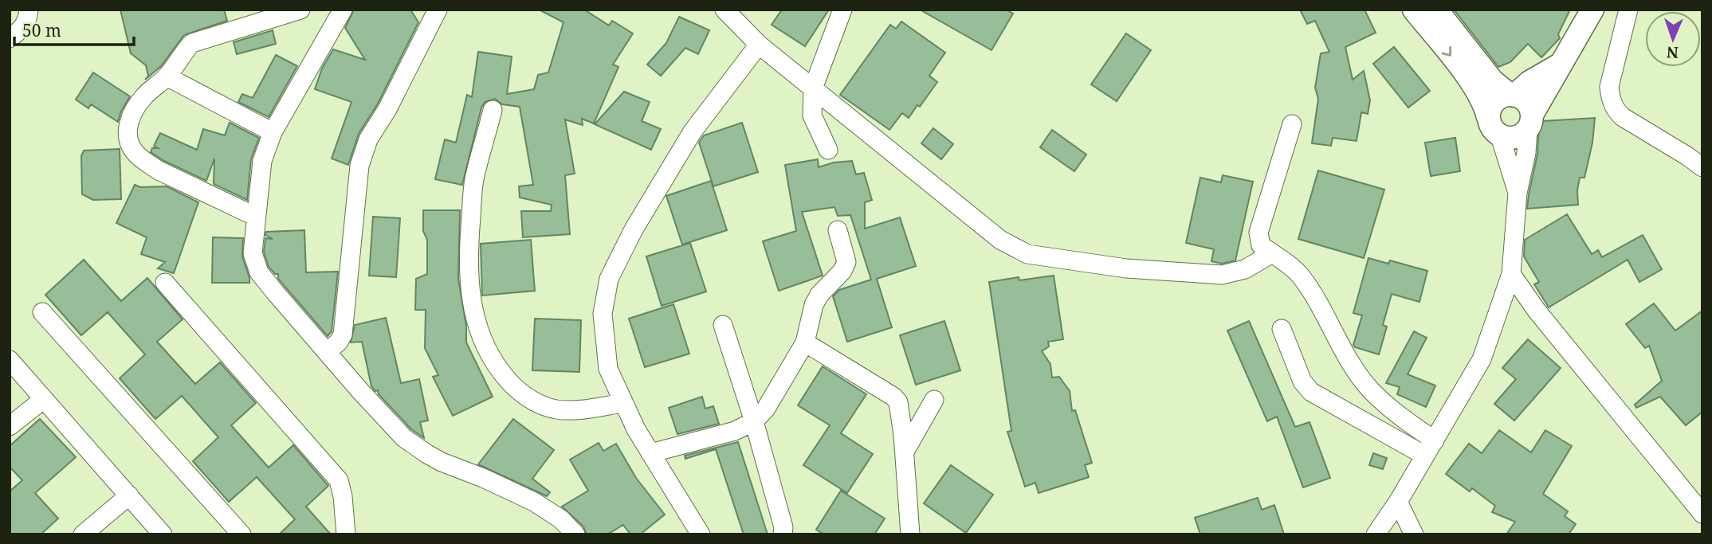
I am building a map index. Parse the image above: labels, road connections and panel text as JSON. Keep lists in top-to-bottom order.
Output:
{
  "scale_bar": "50 m",
  "north": "bottom"
}
